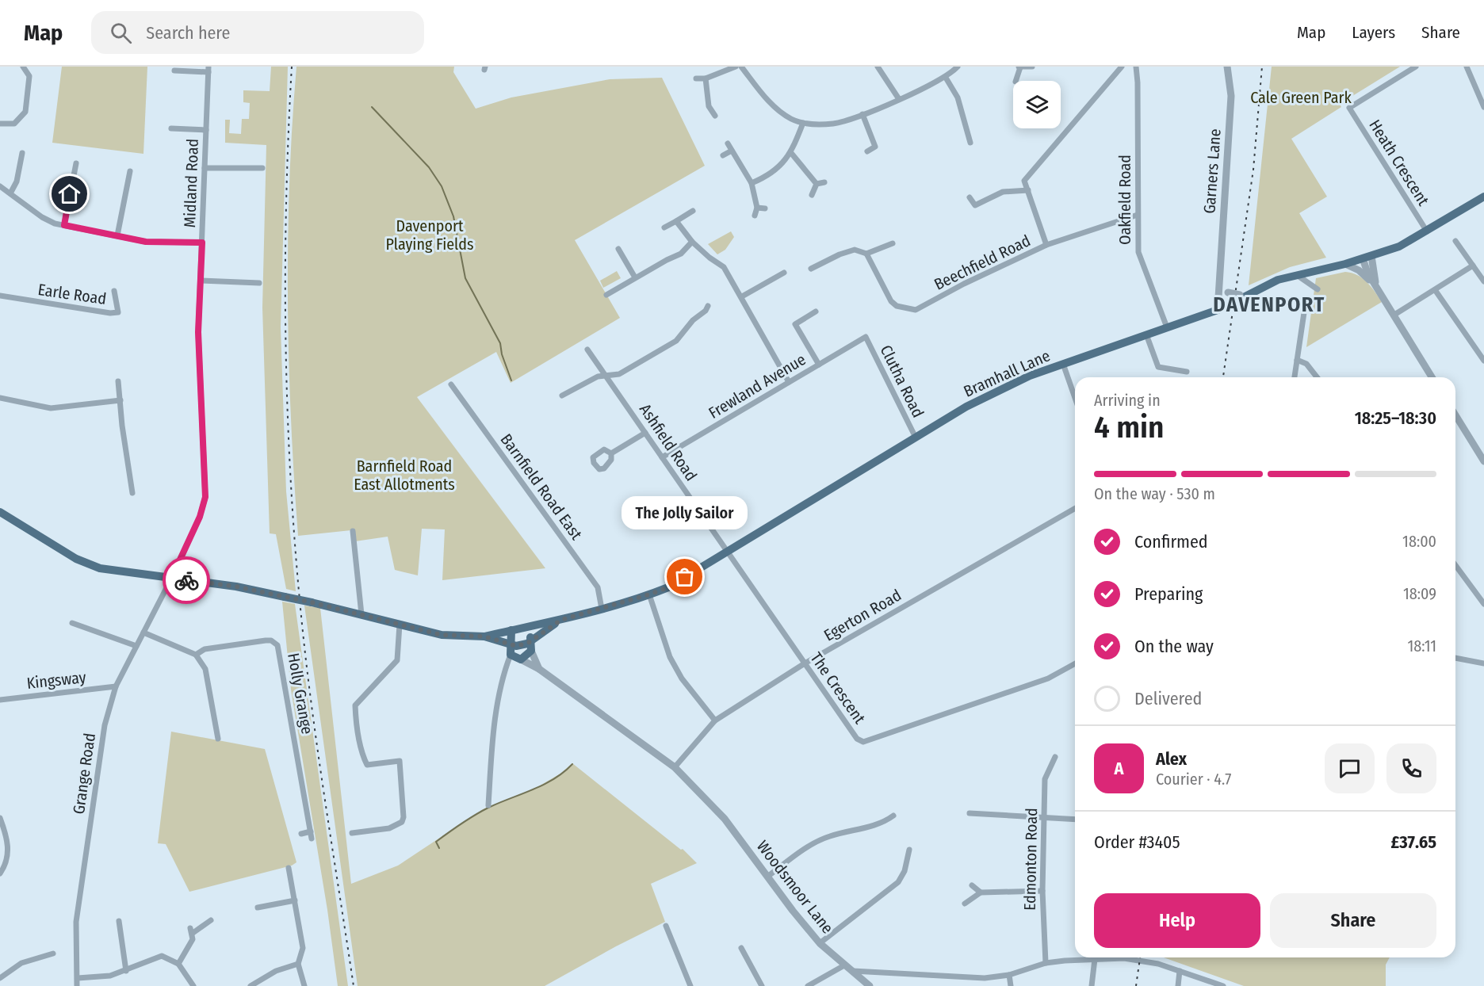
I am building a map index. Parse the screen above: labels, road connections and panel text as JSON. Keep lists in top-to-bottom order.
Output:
{
  "streets": {
    "main road": ["Bramhall Lane"],
    "street": [
      "Heath Crescent",
      "Garners Lane",
      "Midland Road",
      "Oakfield Road",
      "Beechfield Road",
      "Earle Road",
      "Clutha Road",
      "Frewland Avenue",
      "Ashfield Road",
      "Barnfield Road East",
      "Egerton Road",
      "Kingsway",
      "The Crescent",
      "Holly Grange",
      "Grange Road",
      "Edmonton Road",
      "Woodsmoor Lane"
    ]
  },
  "crossings": [
    ["Heath Crescent", "Bramhall Lane"],
    ["Garners Lane", "Bramhall Lane"],
    ["Midland Road", "Bramhall Lane"],
    ["Midland Road", "Grange Road"],
    ["Oakfield Road", "Beechfield Road"],
    ["Oakfield Road", "Bramhall Lane"],
    ["Bramhall Lane", "Clutha Road"],
    ["Bramhall Lane", "Ashfield Road"],
    ["Bramhall Lane", "Barnfield Road East"],
    ["Bramhall Lane", "The Crescent"],
    ["Bramhall Lane", "Grange Road"],
    ["Clutha Road", "Frewland Avenue"],
    ["Frewland Avenue", "Ashfield Road"],
    ["Ashfield Road", "The Crescent"],
    ["Egerton Road", "The Crescent"],
    ["Egerton Road", "Woodsmoor Lane"],
    ["Kingsway", "Grange Road"],
    ["Edmonton Road", "Woodsmoor Lane"]
  ],
  "districts": ["DAVENPORT"],
  "parks": ["Cale Green Park", "Davenport Playing Fields", "Barnfield Road East Allotments"],
  "places": ["The Jolly Sailor"],
  "page": {
    "header": "Map",
    "search": "Search here",
    "nav": ["Map", "Layers", "Share"],
    "heading": ["4 min", "Arriving in", "18:25–18:30"],
    "panel": [
      "Alex",
      "Courier · 4.7",
      "Order #3405",
      "£37.65"
    ],
    "bar": "On the way · 530 m",
    "bubble": "The Jolly Sailor",
    "list": [
      ["Confirmed", "18:00"],
      ["Preparing", "18:09"],
      ["On the way", "18:11"],
      "Delivered"
    ],
    "round": "A",
    "buttons": ["Help", "Share"]
  }
}
